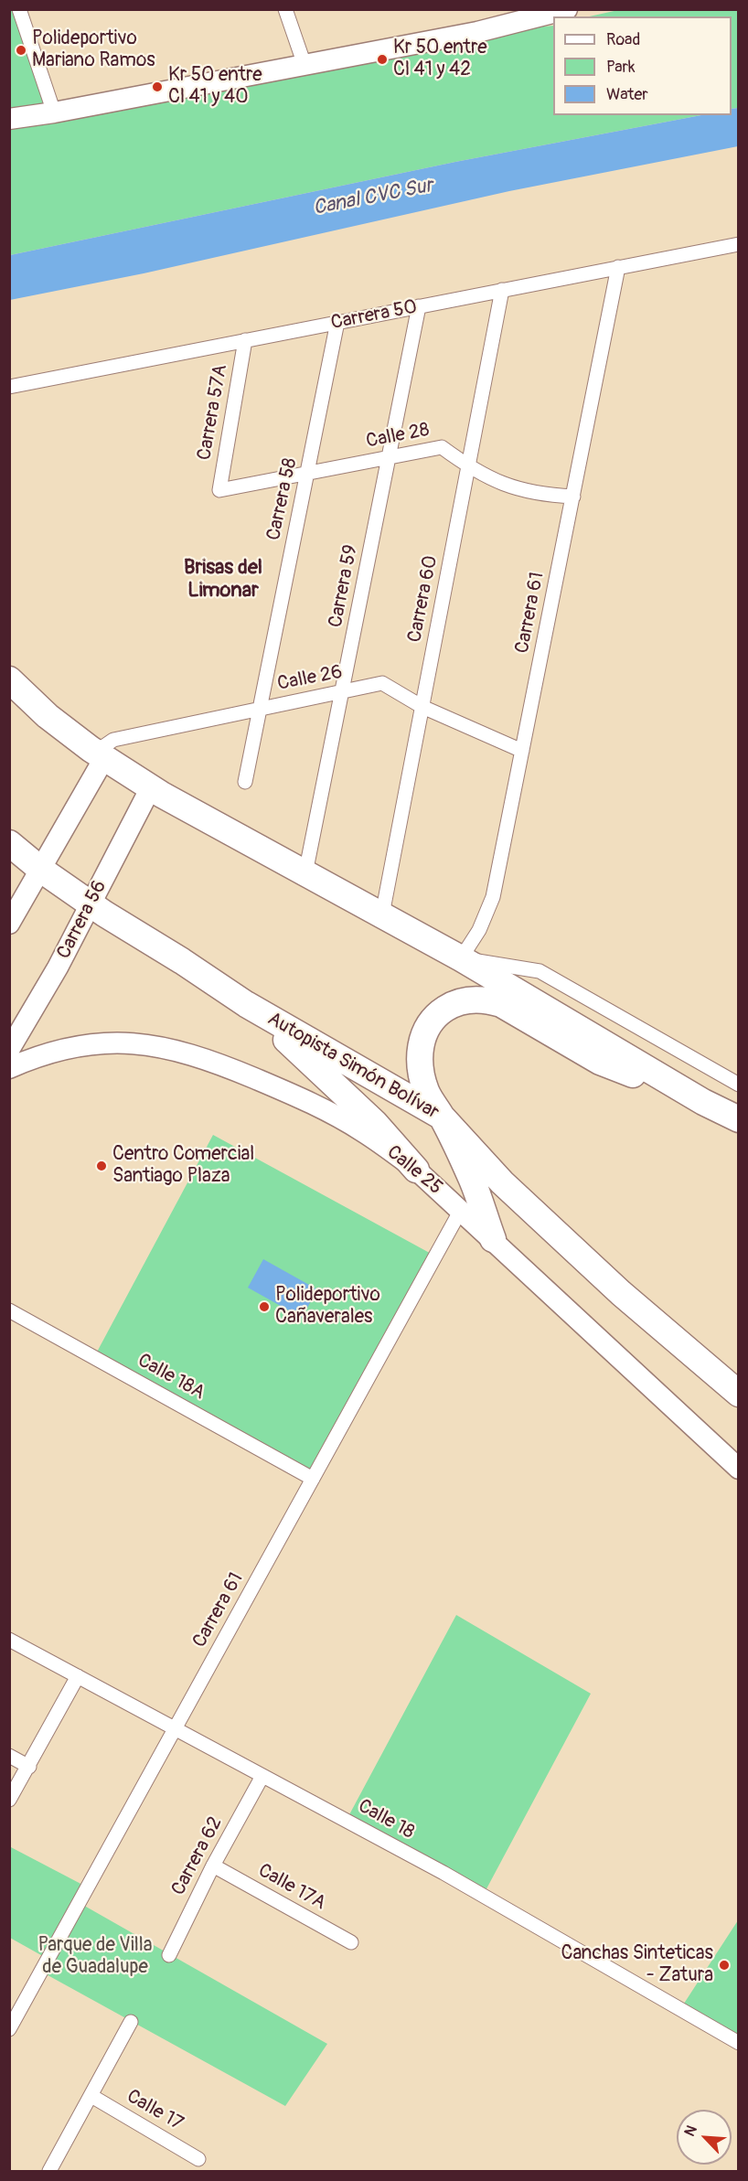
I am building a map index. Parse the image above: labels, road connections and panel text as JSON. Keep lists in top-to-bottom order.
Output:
{
  "streets": {
    "highway": ["Autopista Simón Bolívar"],
    "street": [
      "Carrera 50",
      "Carrera 57A",
      "Calle 28",
      "Carrera 58",
      "Carrera 59",
      "Carrera 60",
      "Carrera 61",
      "Calle 26",
      "Carrera 56",
      "Calle 25",
      "Calle 18A",
      "Calle 18",
      "Carrera 62",
      "Calle 17A",
      "Calle 17"
    ]
  },
  "crossings": [
    ["Carrera 50", "Carrera 57A"],
    ["Carrera 50", "Carrera 58"],
    ["Carrera 50", "Carrera 59"],
    ["Carrera 50", "Carrera 60"],
    ["Carrera 50", "Carrera 61"],
    ["Carrera 57A", "Calle 28"],
    ["Calle 28", "Carrera 58"],
    ["Calle 28", "Carrera 59"],
    ["Calle 28", "Carrera 60"],
    ["Calle 28", "Carrera 61"],
    ["Carrera 58", "Calle 26"],
    ["Carrera 59", "Calle 26"],
    ["Carrera 60", "Calle 26"],
    ["Carrera 61", "Calle 26"],
    ["Carrera 61", "Calle 25"],
    ["Carrera 61", "Calle 18A"],
    ["Carrera 61", "Calle 18"],
    ["Carrera 56", "Autopista Simón Bolívar"],
    ["Calle 18", "Carrera 62"],
    ["Carrera 62", "Calle 17A"]
  ],
  "districts": ["Brisas del Limonar"],
  "water": ["Canal CVC Sur"],
  "parks": ["Parque de Villa de Guadalupe"],
  "places": [
    "Polideportivo Mariano Ramos",
    "Kr 50 entre Cl 41 y 42",
    "Kr 50 entre Cl 41 y 40",
    "Centro Comercial Santiago Plaza",
    "Polideportivo Cañaverales",
    "Canchas Sinteticas - Zatura"
  ],
  "legend": ["Road", "Park", "Water"],
  "north": "top left"
}
